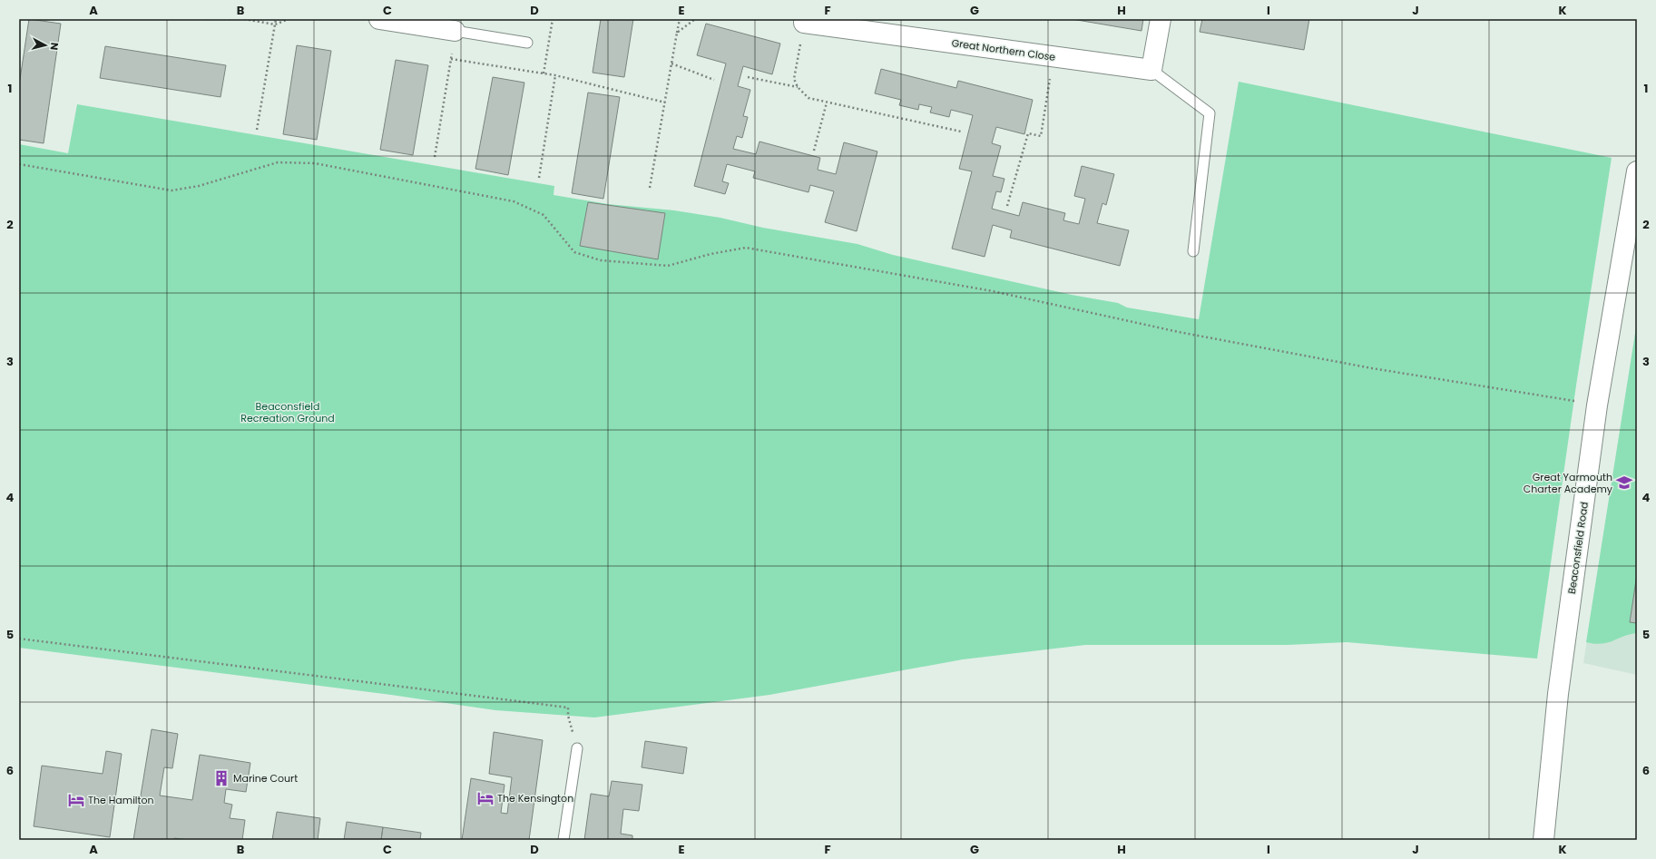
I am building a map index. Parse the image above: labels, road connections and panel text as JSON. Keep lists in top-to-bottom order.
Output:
{
  "streets": {
    "street": ["Great Northern Close", "Beaconsfield Road"]
  },
  "parks": ["Beaconsfield Recreation Ground"],
  "places": {
    "school or university": ["Great Yarmouth Charter Academy"],
    "building": ["Marine Court"],
    "hotel": ["The Kensington", "The Hamilton"]
  },
  "north": "right",
  "grid": {
    "columns": [
      "A",
      "B",
      "C",
      "D",
      "E",
      "F",
      "G",
      "H",
      "I",
      "J",
      "K"
    ],
    "rows": [
      "1",
      "2",
      "3",
      "4",
      "5",
      "6"
    ]
  }
}
